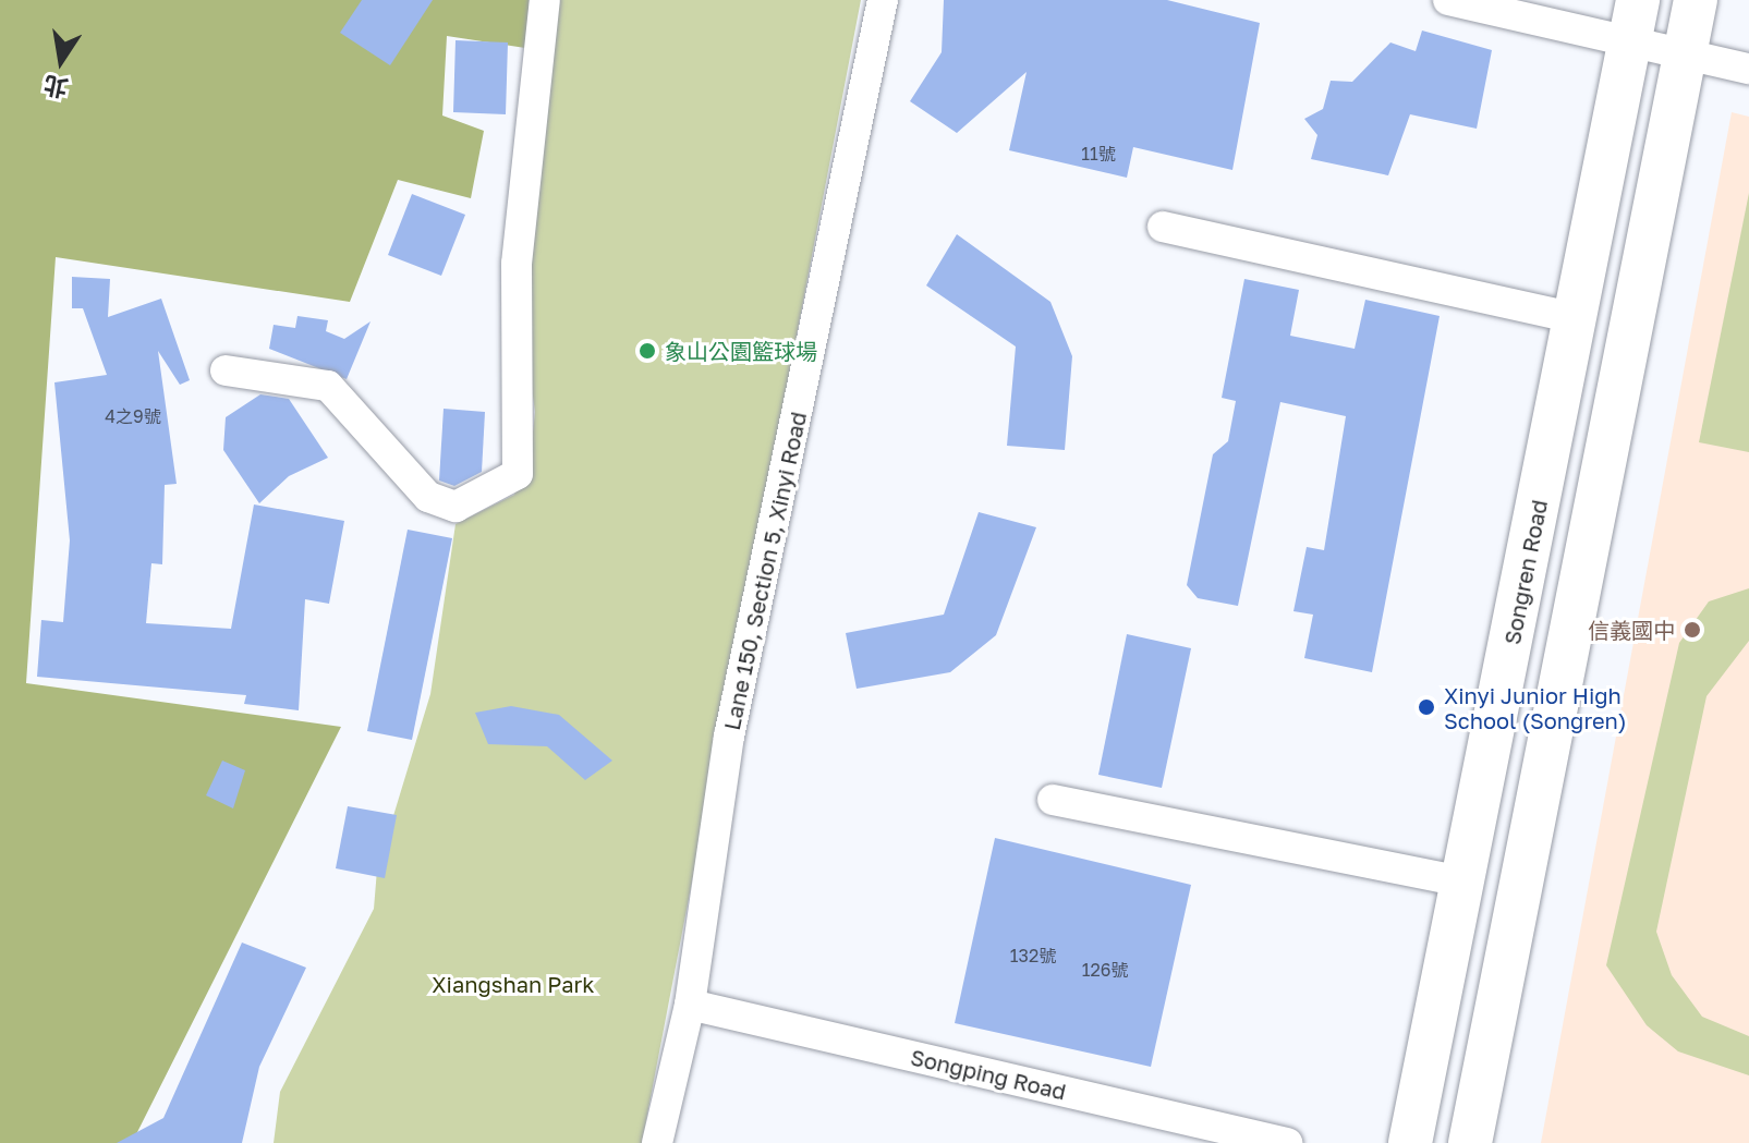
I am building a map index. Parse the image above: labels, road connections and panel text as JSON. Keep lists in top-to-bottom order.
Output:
{
  "streets": {
    "street": ["Lane 150, Section 5, Xinyi Road", "Songren Road", "Songping Road"]
  },
  "crossings": [
    ["Lane 150, Section 5, Xinyi Road", "Songping Road"]
  ],
  "parks": ["Xiangshan Park"],
  "places": ["象山公園籃球場", "信義國中", "Xinyi Junior High School (Songren)"],
  "house_numbers": [
    "11號",
    "4之9號",
    "132號",
    "126號"
  ],
  "north": "bottom"
}
